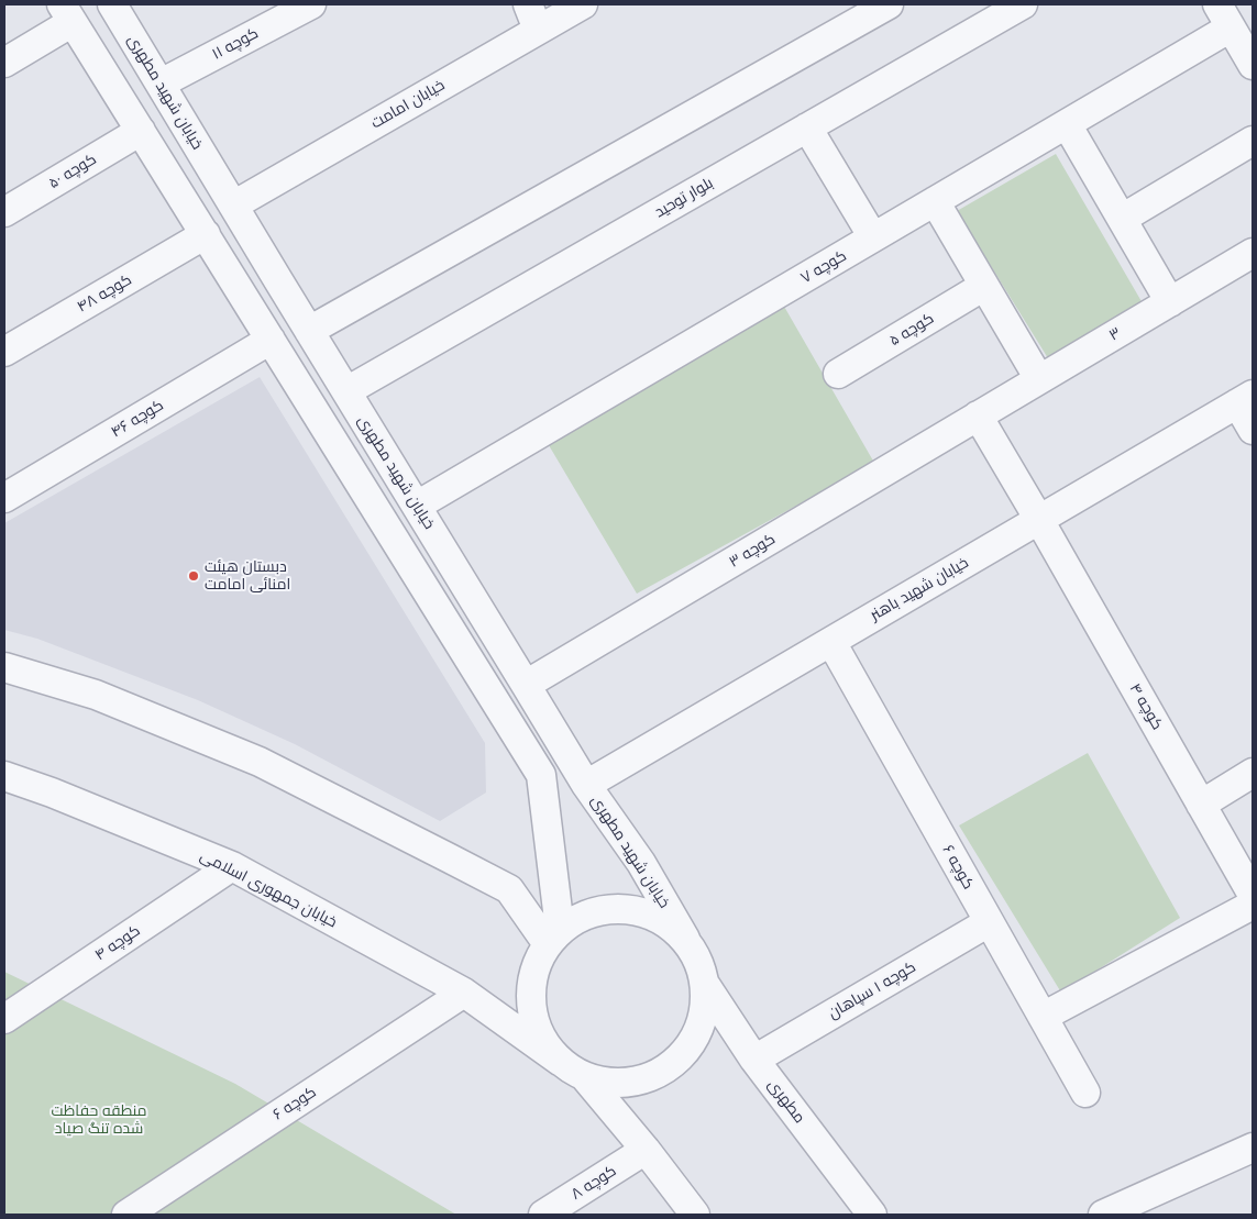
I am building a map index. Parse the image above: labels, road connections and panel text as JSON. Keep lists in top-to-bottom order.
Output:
{
  "streets": {
    "street": [
      "کوچه ۱۱",
      "خیابان شهید مطهری",
      "خیابان امامت",
      "کوچه ۵۰",
      "بلوار توحید",
      "کوچه ۷",
      "کوچه ۴۸",
      "کوچه ۵",
      "۳",
      "کوچه ۴۶",
      "کوچه ۳",
      "خیابان شهید باهنر",
      "کوچه ۴",
      "کوچه ۶",
      "خیابان جمهوری اسلامی",
      "کوچه ۱ سپاهان",
      "مطهری",
      "کوچه ۸"
    ]
  },
  "crossings": [
    ["کوچه ۱۱", "خیابان شهید مطهری"],
    ["خیابان شهید مطهری", "خیابان امامت"],
    ["خیابان شهید مطهری", "بلوار توحید"],
    ["خیابان شهید مطهری", "کوچه ۷"],
    ["خیابان شهید مطهری", "کوچه ۳"],
    ["خیابان شهید مطهری", "خیابان شهید باهنر"],
    ["خیابان شهید مطهری", "خیابان جمهوری اسلامی"],
    ["خیابان شهید مطهری", "مطهری"],
    ["۳", "کوچه ۳"],
    ["۳", "کوچه ۴"],
    ["کوچه ۳", "کوچه ۴"],
    ["خیابان شهید باهنر", "کوچه ۴"],
    ["خیابان شهید باهنر", "کوچه ۶"],
    ["کوچه ۴", "خیابان جمهوری اسلامی"],
    ["کوچه ۶", "خیابان جمهوری اسلامی"],
    ["کوچه ۶", "کوچه ۱ سپاهان"],
    ["خیابان جمهوری اسلامی", "مطهری"],
    ["کوچه ۱ سپاهان", "مطهری"]
  ],
  "parks": ["منطقه حفاظت شده تنگ صیاد"],
  "places": ["دبستان هیئت امنائی امامت"]
}
